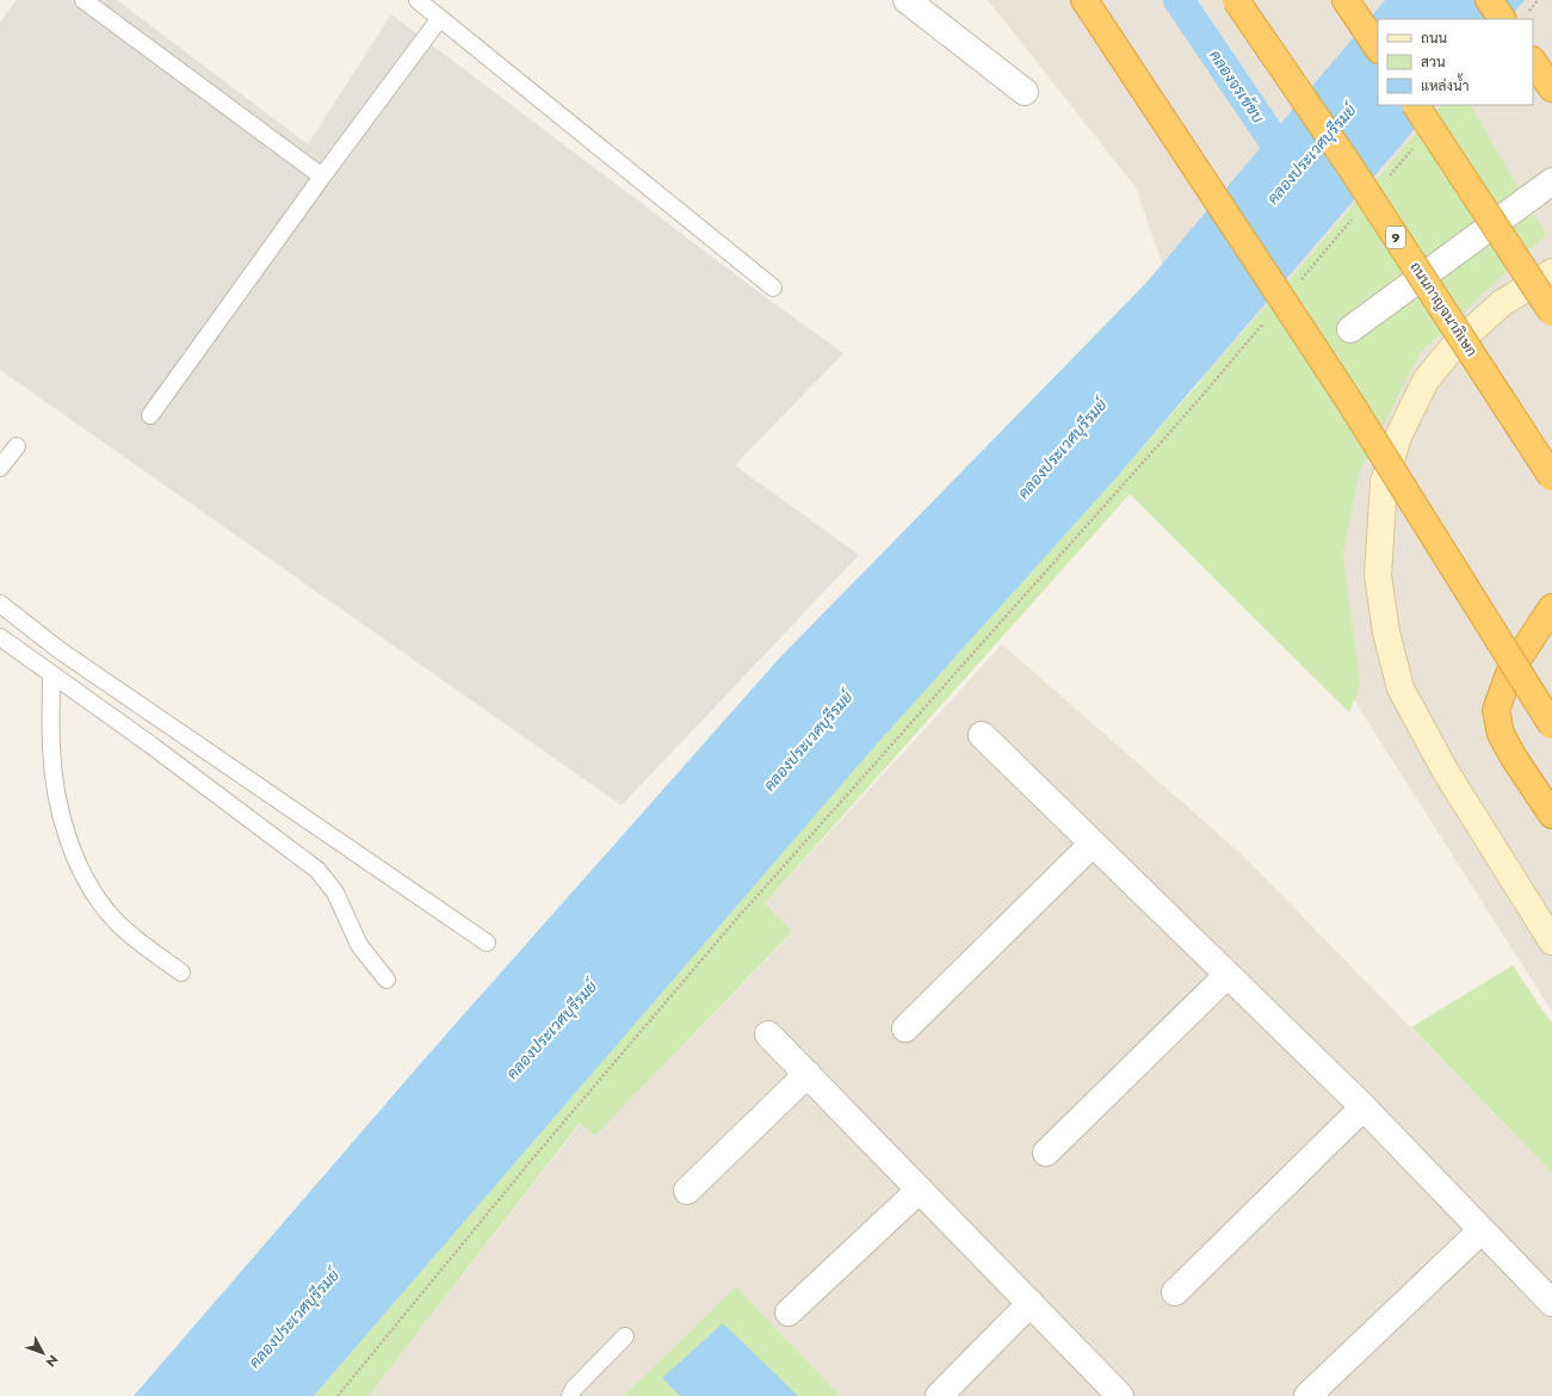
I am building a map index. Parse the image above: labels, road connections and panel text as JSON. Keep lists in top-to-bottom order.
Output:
{
  "streets": {
    "highway": ["9", "ถนนกาญจนาภิเษก"]
  },
  "water": ["คลองจรเข้ขบ", "คลองประเวศบุรีรมย์"],
  "legend": ["ถนน", "สวน", "แหล่งน้ำ"],
  "north": "bottom right"
}
